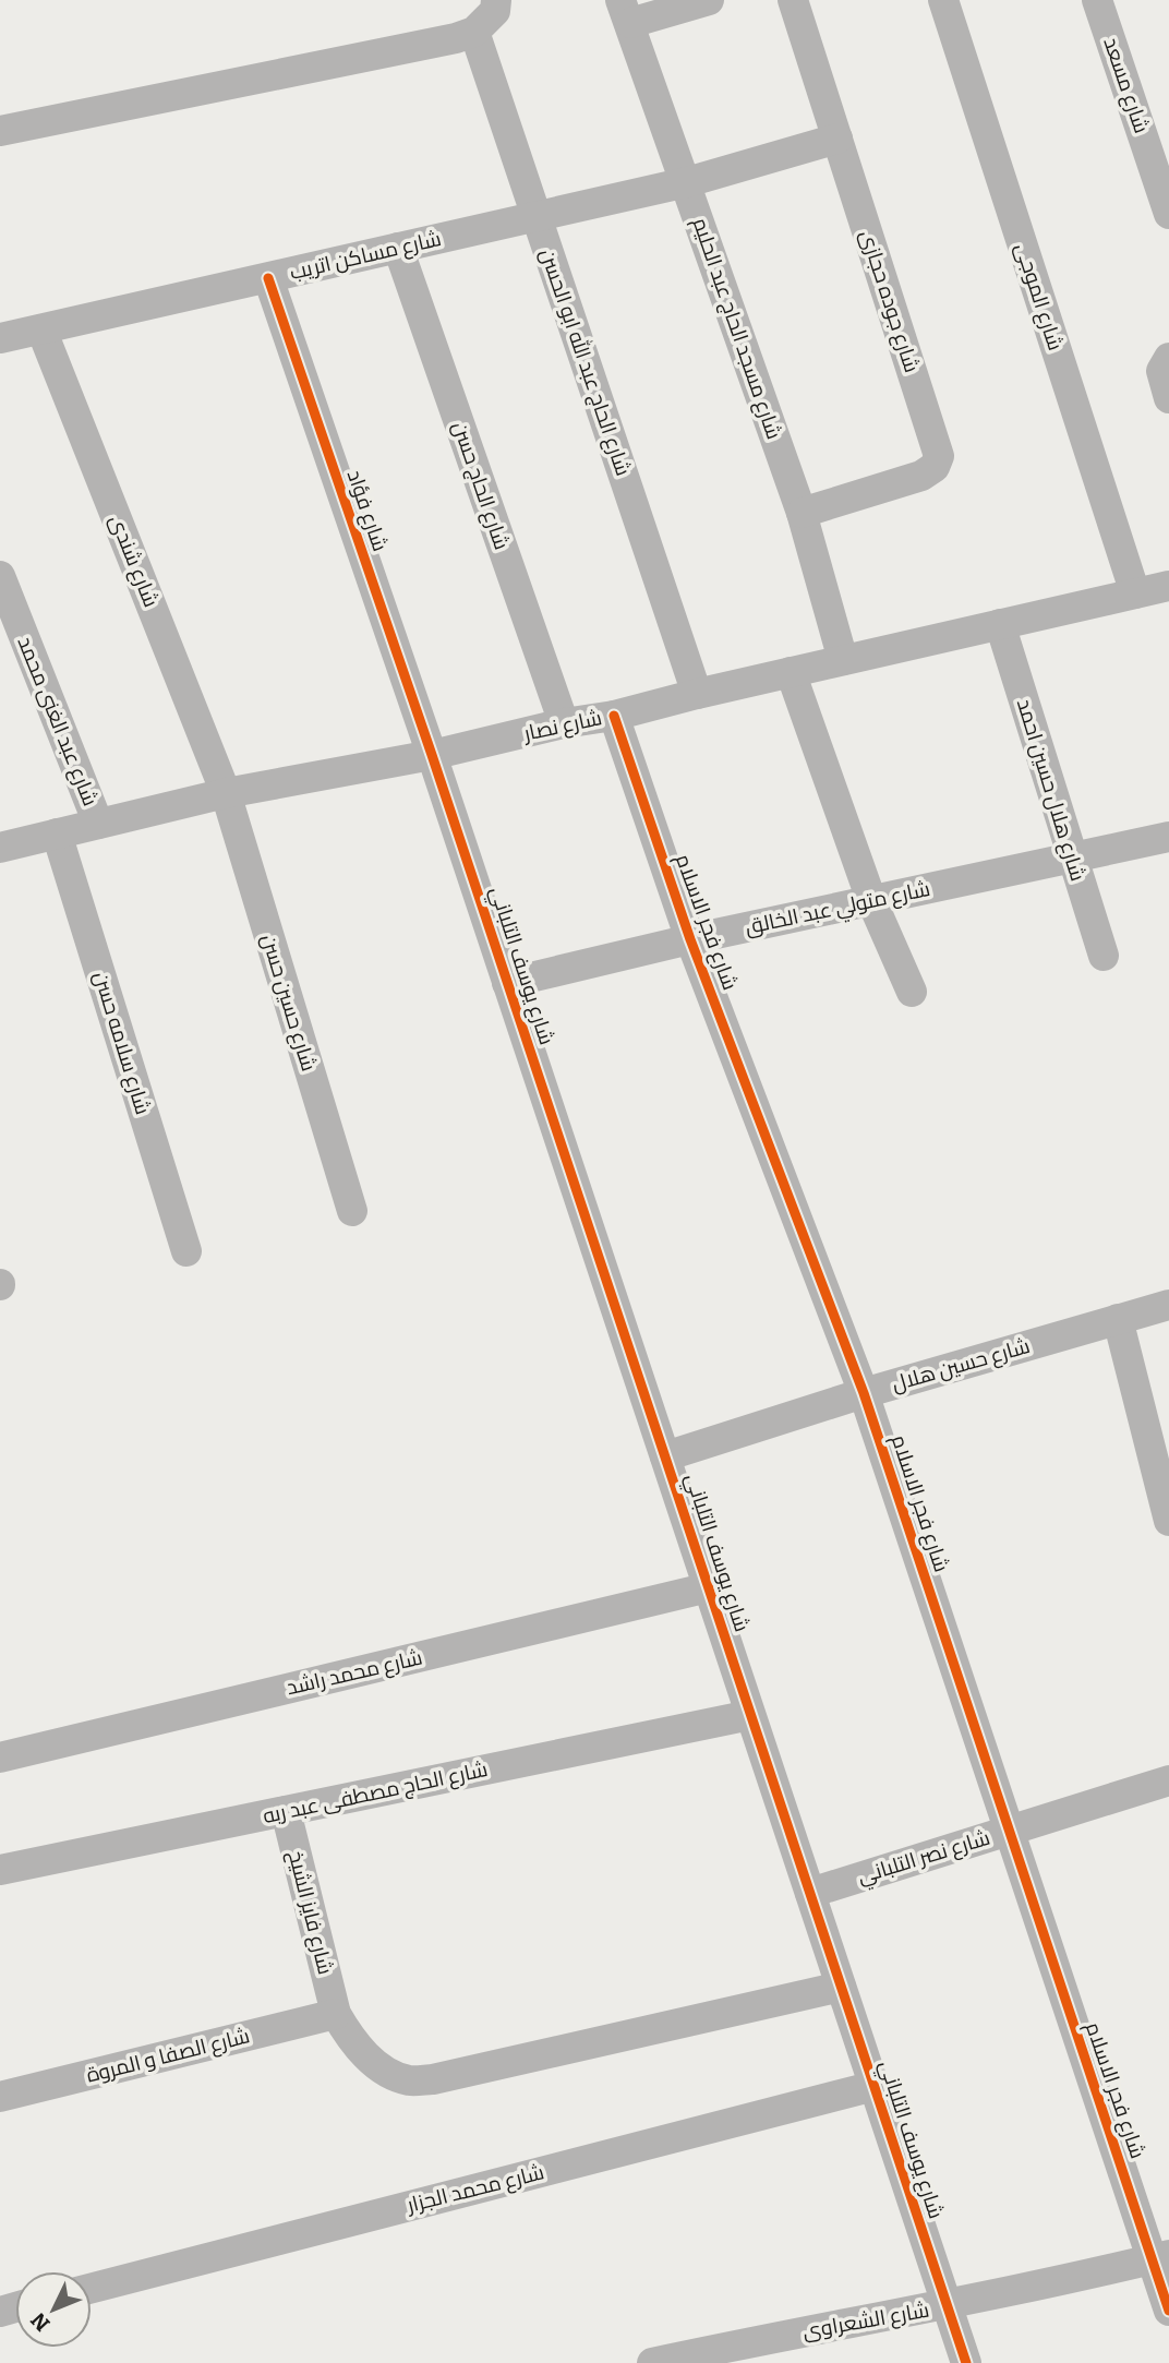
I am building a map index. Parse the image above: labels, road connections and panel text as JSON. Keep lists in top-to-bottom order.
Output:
{
  "streets": {
    "street": [
      "شارع مسعد",
      "شارع مساكن اتريب",
      "شارع الموجى",
      "شارع جوده حجازى",
      "شارع مسجد الحاج عبد الحليم",
      "شارع الحاج عبد الله ابو الحسن",
      "شارع الحاج حسن",
      "شارع فؤاد",
      "شارع شندى",
      "شارع عبد الغنى محمد",
      "شارع نصار",
      "شارع هلال حسين احمد",
      "شارع متولي عبد الخالق",
      "شارع فجر الاسلام",
      "شارع يوسف التلباني",
      "شارع حسين حسن",
      "شارع سلامه حسن",
      "شارع حسين هلال",
      "شارع محمد راشد",
      "شارع الحاج مصطفى عبد ربه",
      "شارع نصر التلباني",
      "شارع فايز الشيخ",
      "شارع الصفا و المروة",
      "شارع محمد الجزار",
      "شارع الشعراوى"
    ]
  },
  "crossings": [
    ["شارع مساكن اتريب", "شارع جوده حجازى"],
    ["شارع مساكن اتريب", "شارع مسجد الحاج عبد الحليم"],
    ["شارع مساكن اتريب", "شارع الحاج عبد الله ابو الحسن"],
    ["شارع مساكن اتريب", "شارع الحاج حسن"],
    ["شارع مساكن اتريب", "شارع فؤاد"],
    ["شارع مساكن اتريب", "شارع شندى"],
    ["شارع الموجى", "شارع نصار"],
    ["شارع جوده حجازى", "شارع مسجد الحاج عبد الحليم"],
    ["شارع مسجد الحاج عبد الحليم", "شارع نصار"],
    ["شارع الحاج عبد الله ابو الحسن", "شارع نصار"],
    ["شارع الحاج حسن", "شارع نصار"],
    ["شارع فؤاد", "شارع نصار"],
    ["شارع فؤاد", "شارع يوسف التلباني"],
    ["شارع شندى", "شارع نصار"],
    ["شارع شندى", "شارع حسين حسن"],
    ["شارع عبد الغنى محمد", "شارع نصار"],
    ["شارع نصار", "شارع هلال حسين احمد"],
    ["شارع نصار", "شارع فجر الاسلام"],
    ["شارع نصار", "شارع يوسف التلباني"],
    ["شارع نصار", "شارع حسين حسن"],
    ["شارع نصار", "شارع سلامه حسن"],
    ["شارع هلال حسين احمد", "شارع متولي عبد الخالق"],
    ["شارع متولي عبد الخالق", "شارع فجر الاسلام"],
    ["شارع متولي عبد الخالق", "شارع يوسف التلباني"],
    ["شارع فجر الاسلام", "شارع حسين هلال"],
    ["شارع فجر الاسلام", "شارع نصر التلباني"],
    ["شارع فجر الاسلام", "شارع الشعراوى"],
    ["شارع يوسف التلباني", "شارع حسين هلال"],
    ["شارع يوسف التلباني", "شارع محمد راشد"],
    ["شارع يوسف التلباني", "شارع الحاج مصطفى عبد ربه"],
    ["شارع يوسف التلباني", "شارع نصر التلباني"],
    ["شارع يوسف التلباني", "شارع فايز الشيخ"],
    ["شارع يوسف التلباني", "شارع محمد الجزار"],
    ["شارع يوسف التلباني", "شارع الشعراوى"],
    ["شارع الحاج مصطفى عبد ربه", "شارع فايز الشيخ"],
    ["شارع فايز الشيخ", "شارع الصفا و المروة"]
  ],
  "north": "bottom left"
}
